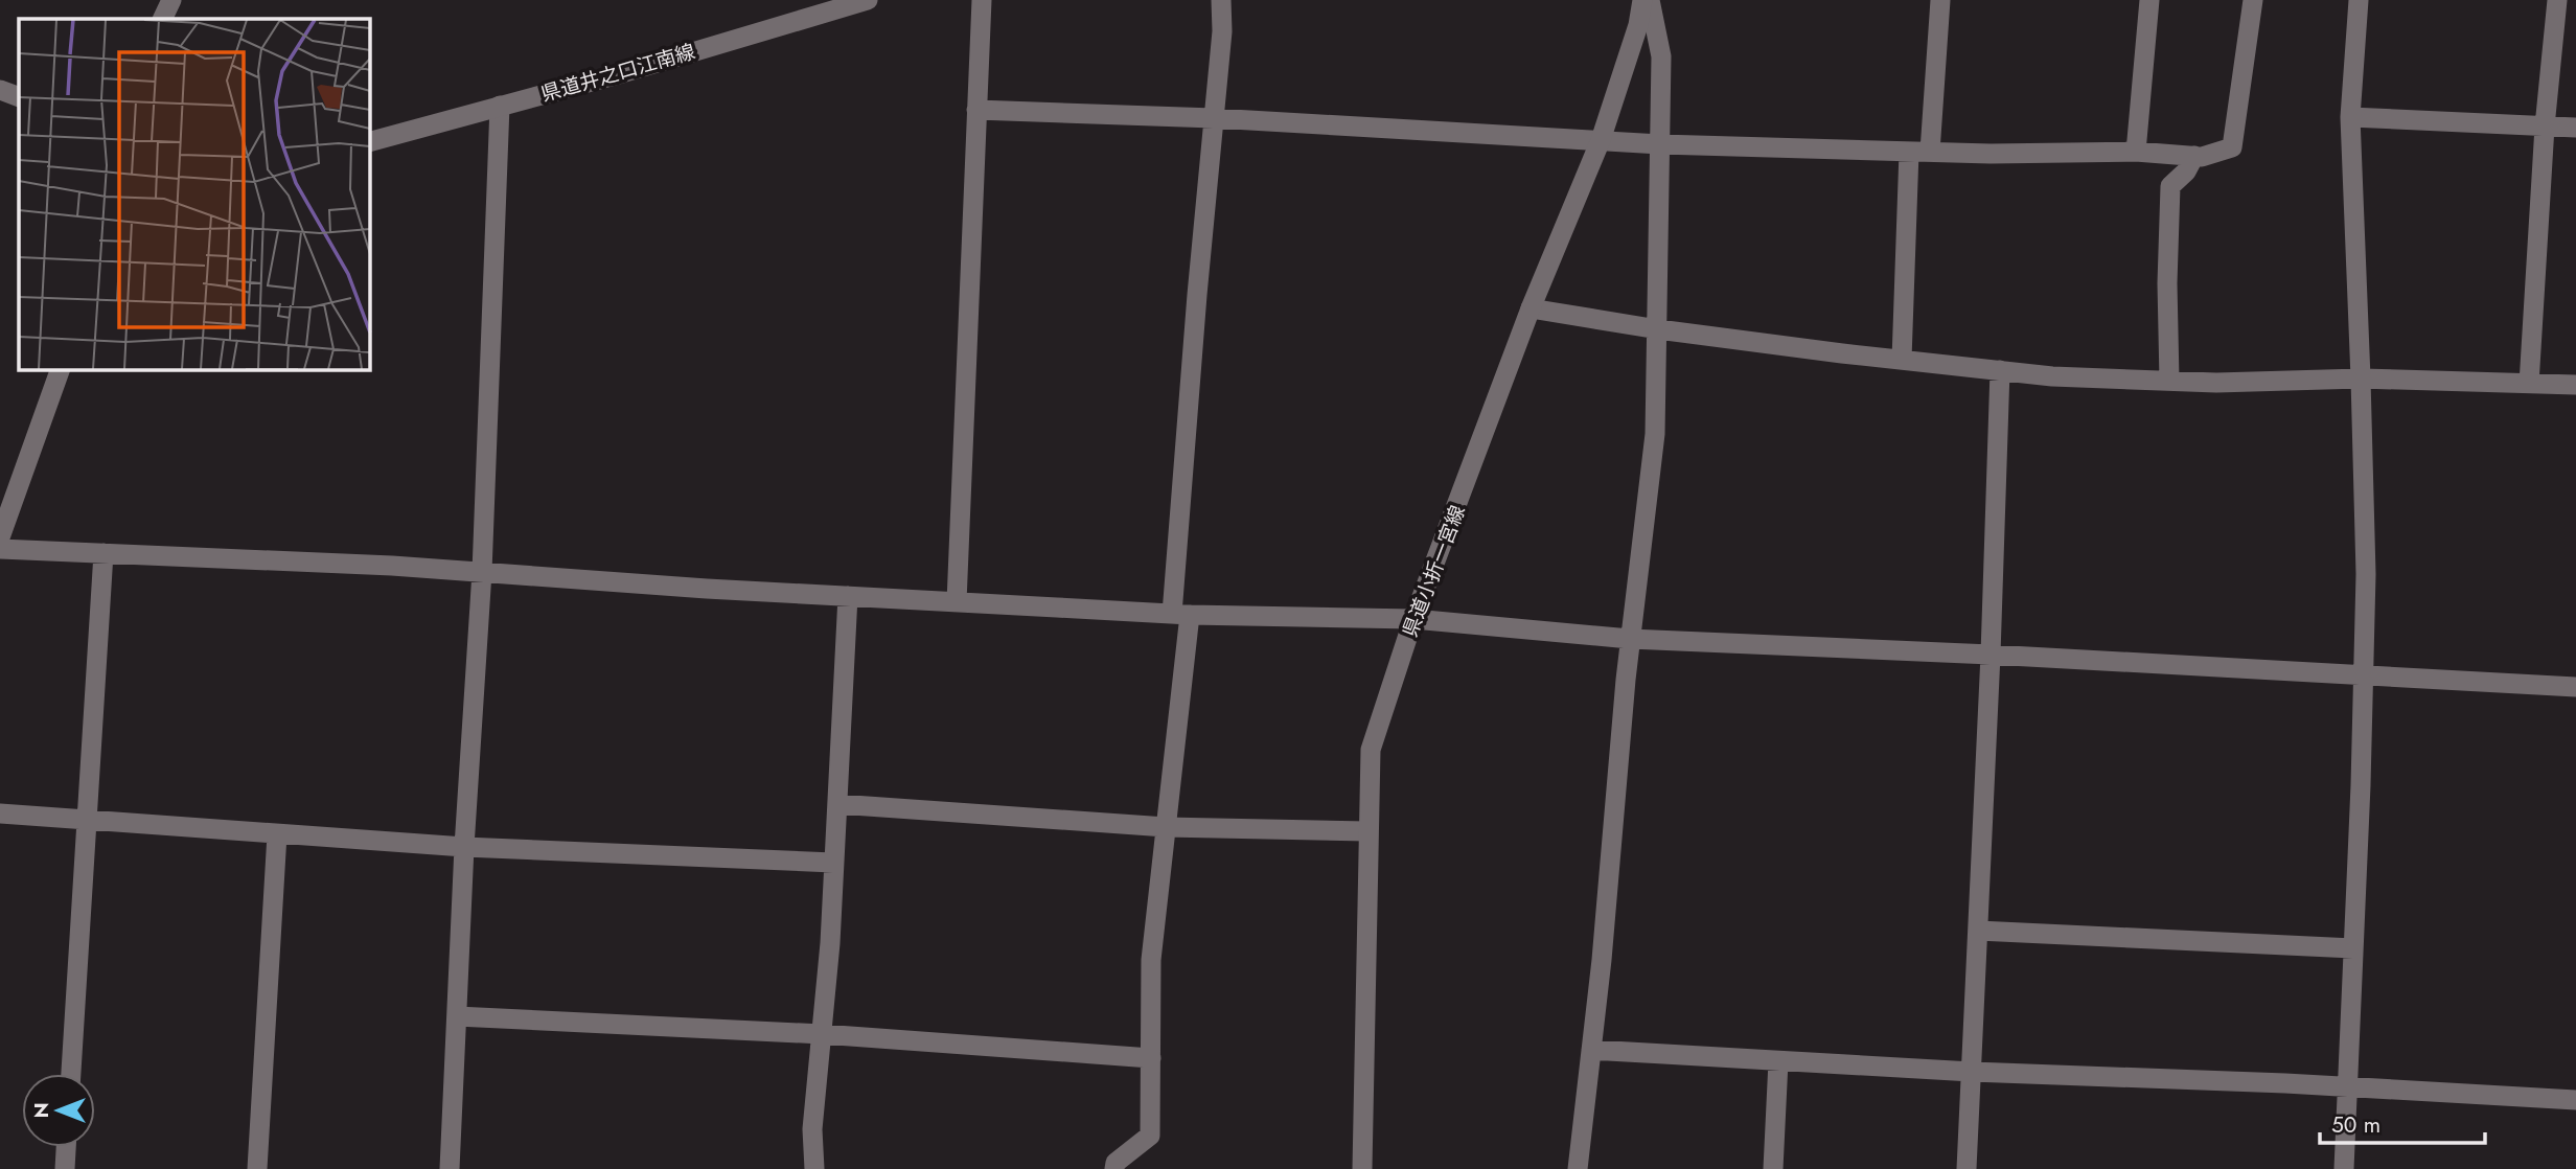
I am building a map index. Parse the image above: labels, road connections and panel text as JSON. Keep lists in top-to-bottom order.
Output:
{
  "streets": {
    "street": ["県道井之口江南線", "県道小折一宮線"]
  },
  "scale_bar": "50 m",
  "north": "left"
}
